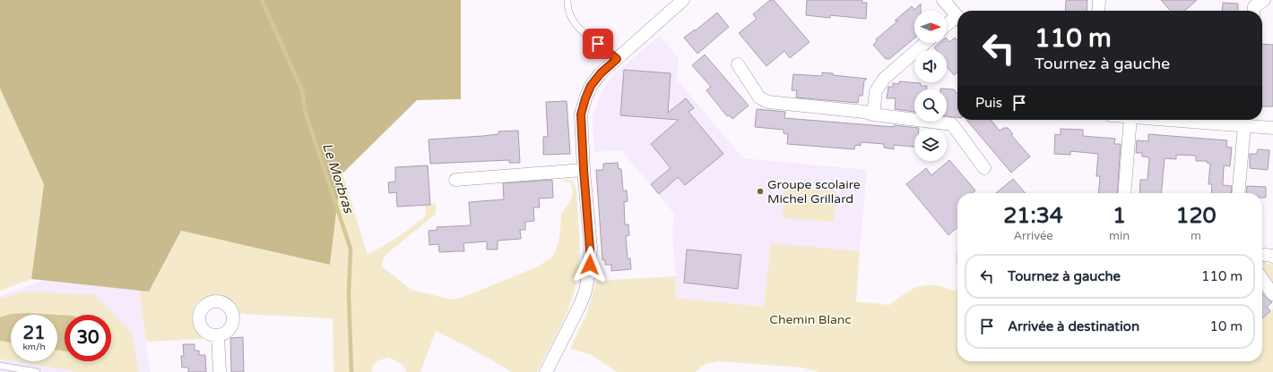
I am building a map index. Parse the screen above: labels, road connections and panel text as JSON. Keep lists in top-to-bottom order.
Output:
{
  "water": ["Le Morbras"],
  "parks": ["Chemin Blanc"],
  "places": ["Groupe scolaire Michel Grillard"],
  "north": "right",
  "page": {
    "turn": ["110 m", "Tournez à gauche"],
    "then": "Puis",
    "eta": [
      "21:34",
      "Arrivée",
      "1",
      "min",
      "120",
      "m"
    ],
    "list": [
      {
        "name": "Tournez à gauche",
        "value": "110 m"
      },
      {
        "name": "Arrivée à destination",
        "value": "10 m"
      }
    ],
    "speed": "21 km/h",
    "limit": "30"
  }
}
